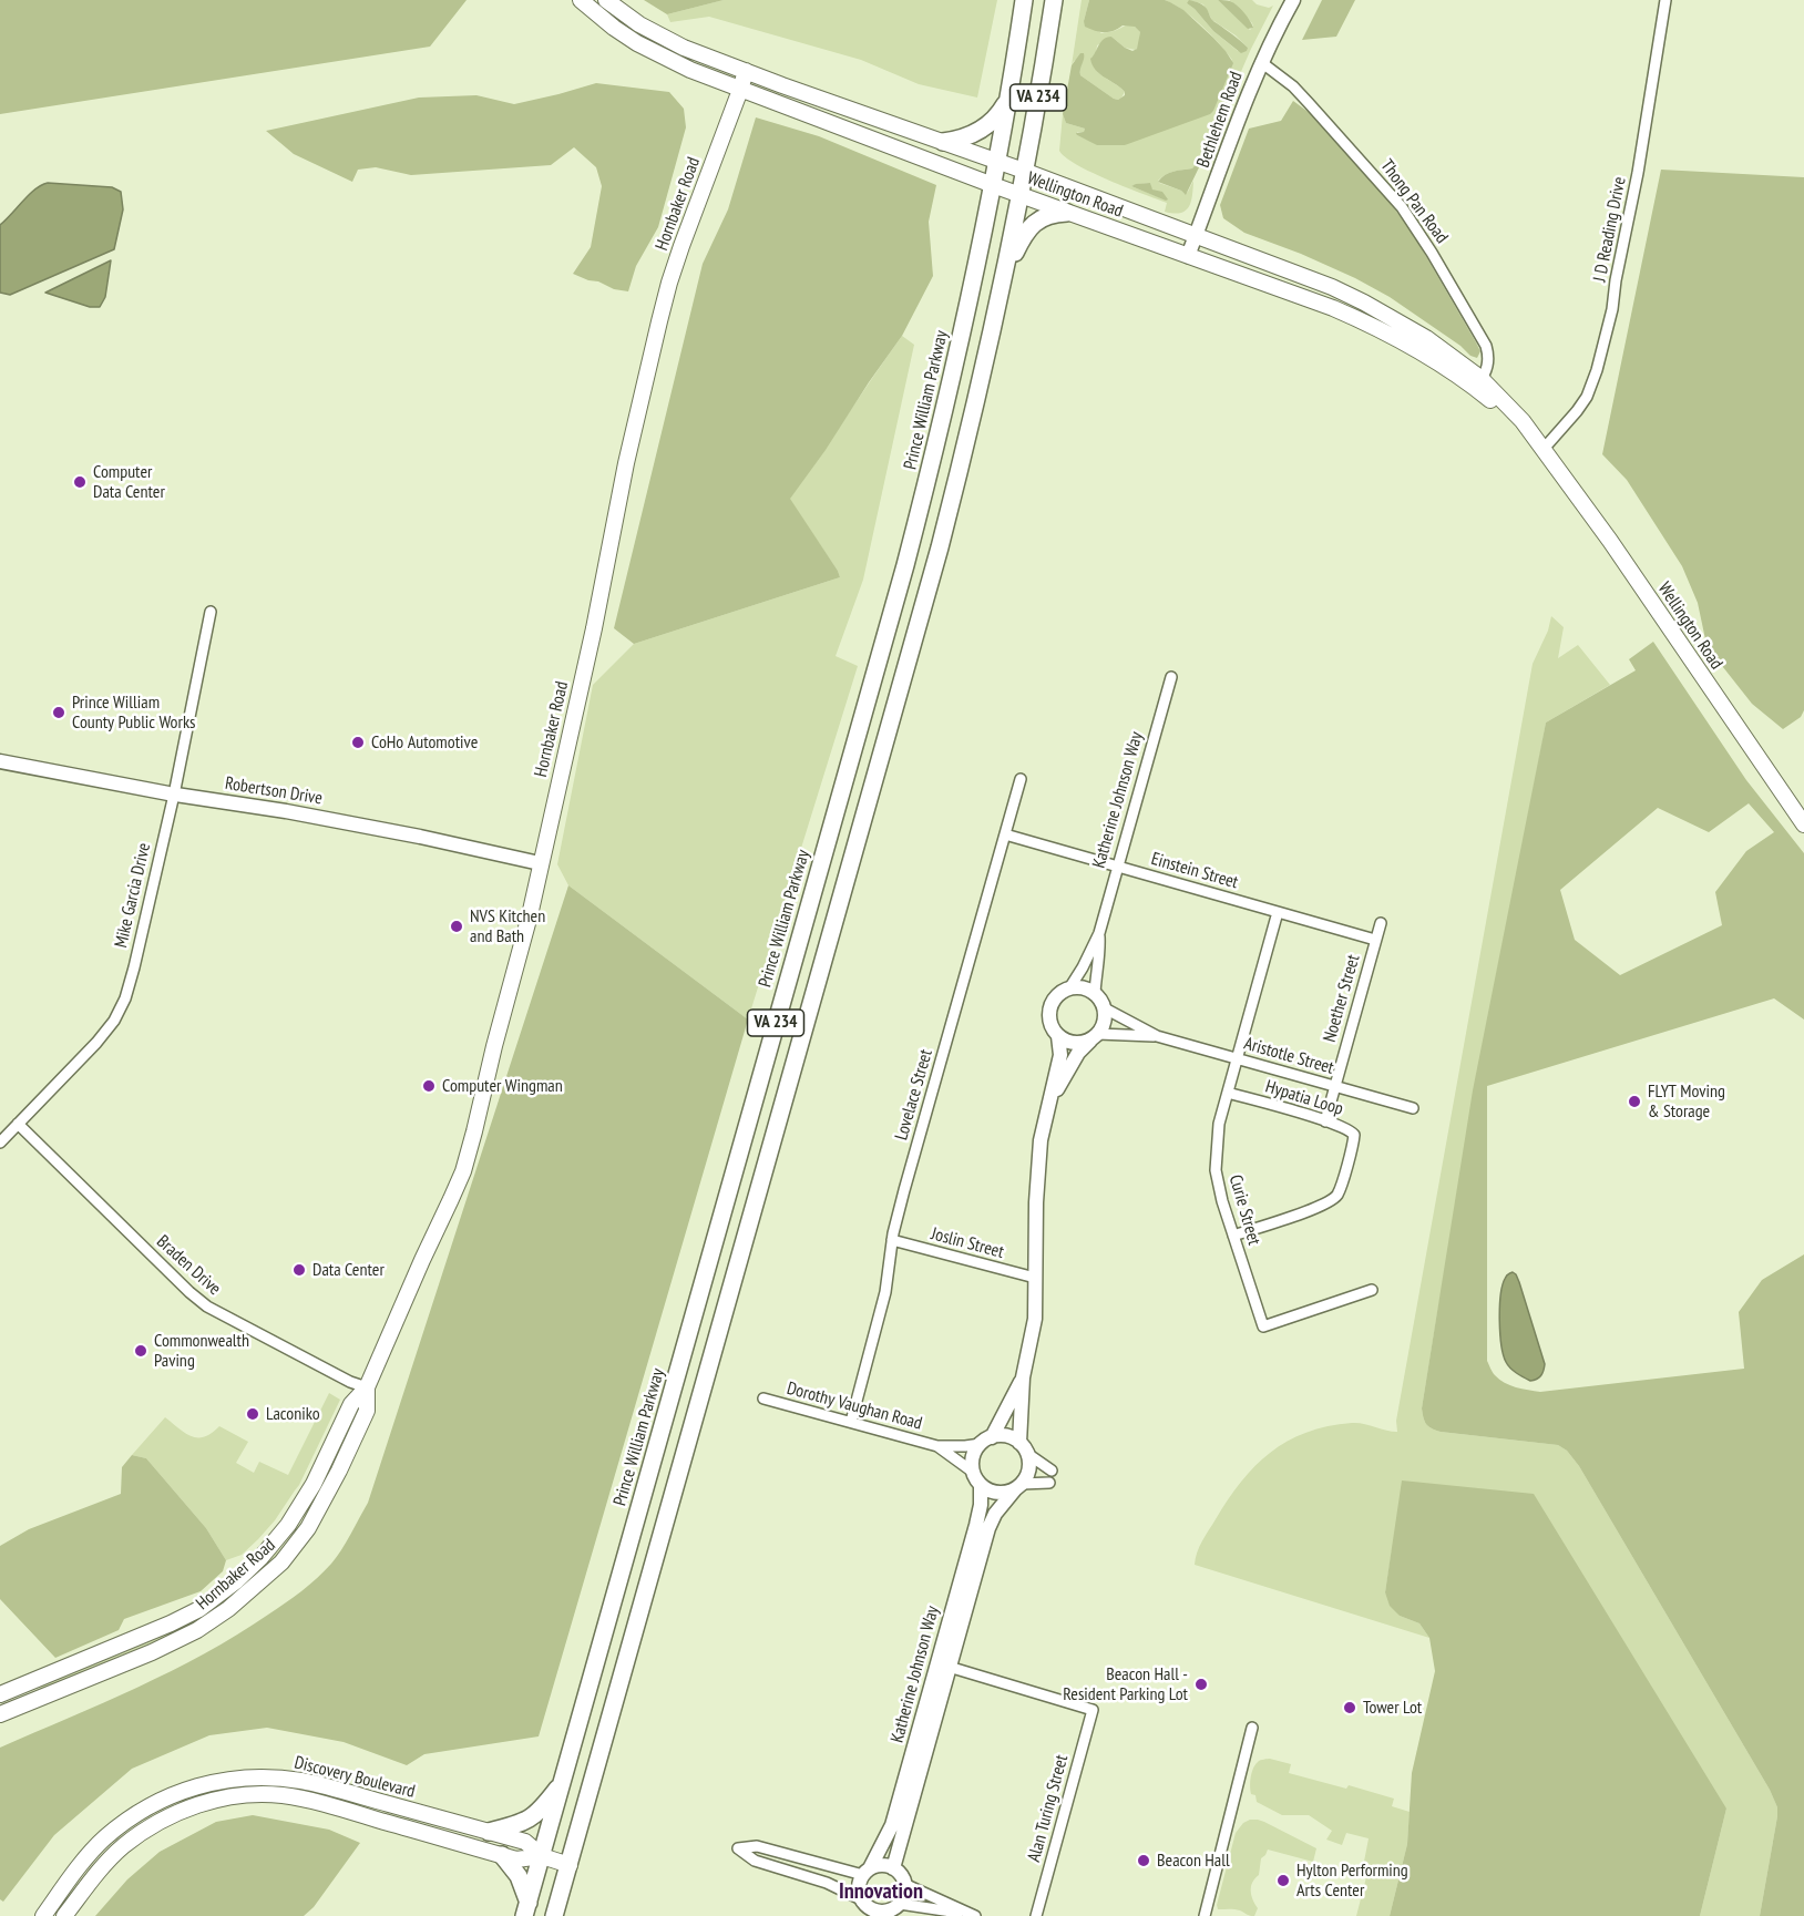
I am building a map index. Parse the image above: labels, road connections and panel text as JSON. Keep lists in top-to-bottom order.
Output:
{
  "streets": {
    "highway": ["VA 234", "Prince William Parkway"],
    "main road": ["Wellington Road", "Hornbaker Road", "Discovery Boulevard"],
    "street": [
      "Bethlehem Road",
      "Thong Pan Road",
      "J D Reading Drive",
      "Robertson Drive",
      "Katherine Johnson Way",
      "Einstein Street",
      "Mike Garcia Drive",
      "Noether Street",
      "Aristotle Street",
      "Lovelace Street",
      "Hypatia Loop",
      "Curie Street",
      "Joslin Street",
      "Braden Drive",
      "Dorothy Vaughan Road",
      "Alan Turing Street"
    ]
  },
  "crossings": [
    ["VA 234", "Wellington Road"],
    ["VA 234", "Discovery Boulevard"],
    ["Bethlehem Road", "Wellington Road"],
    ["Bethlehem Road", "Thong Pan Road"],
    ["Wellington Road", "Thong Pan Road"],
    ["Wellington Road", "Hornbaker Road"],
    ["Wellington Road", "J D Reading Drive"],
    ["Wellington Road", "Prince William Parkway"],
    ["Hornbaker Road", "Robertson Drive"],
    ["Hornbaker Road", "Braden Drive"],
    ["Prince William Parkway", "Discovery Boulevard"],
    ["Robertson Drive", "Mike Garcia Drive"],
    ["Katherine Johnson Way", "Einstein Street"],
    ["Katherine Johnson Way", "Aristotle Street"],
    ["Katherine Johnson Way", "Dorothy Vaughan Road"],
    ["Katherine Johnson Way", "Alan Turing Street"],
    ["Einstein Street", "Noether Street"],
    ["Einstein Street", "Lovelace Street"],
    ["Einstein Street", "Curie Street"],
    ["Mike Garcia Drive", "Braden Drive"],
    ["Noether Street", "Aristotle Street"],
    ["Noether Street", "Hypatia Loop"],
    ["Aristotle Street", "Curie Street"],
    ["Lovelace Street", "Joslin Street"],
    ["Lovelace Street", "Dorothy Vaughan Road"],
    ["Hypatia Loop", "Curie Street"]
  ],
  "districts": ["Innovation"],
  "places": [
    "Computer Data Center",
    "Prince William County Public Works",
    "CoHo Automotive",
    "NVS Kitchen and Bath",
    "Computer Wingman",
    "FLYT Moving & Storage",
    "Data Center",
    "Commonwealth Paving",
    "Laconiko",
    "Beacon Hall - Resident Parking Lot",
    "Tower Lot",
    "Beacon Hall",
    "Hylton Performing Arts Center"
  ]
}
